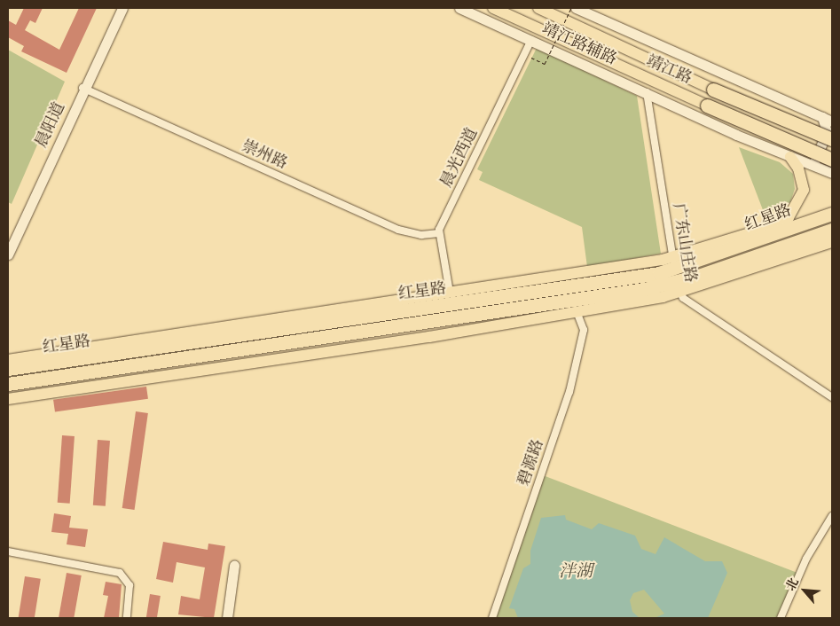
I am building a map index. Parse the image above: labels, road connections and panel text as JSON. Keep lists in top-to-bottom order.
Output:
{
  "streets": {
    "highway": ["靖江路", "红星路"],
    "street": [
      "靖江路辅路",
      "晨阳道",
      "崇州路",
      "晨光西道",
      "广东山庄路",
      "碧源路"
    ]
  },
  "crossings": [
    ["靖江路辅路", "靖江路"],
    ["靖江路辅路", "晨光西道"],
    ["靖江路辅路", "广东山庄路"],
    ["晨阳道", "崇州路"],
    ["崇州路", "晨光西道"],
    ["红星路", "广东山庄路"]
  ],
  "water": ["泮湖"],
  "north": "top left"
}
